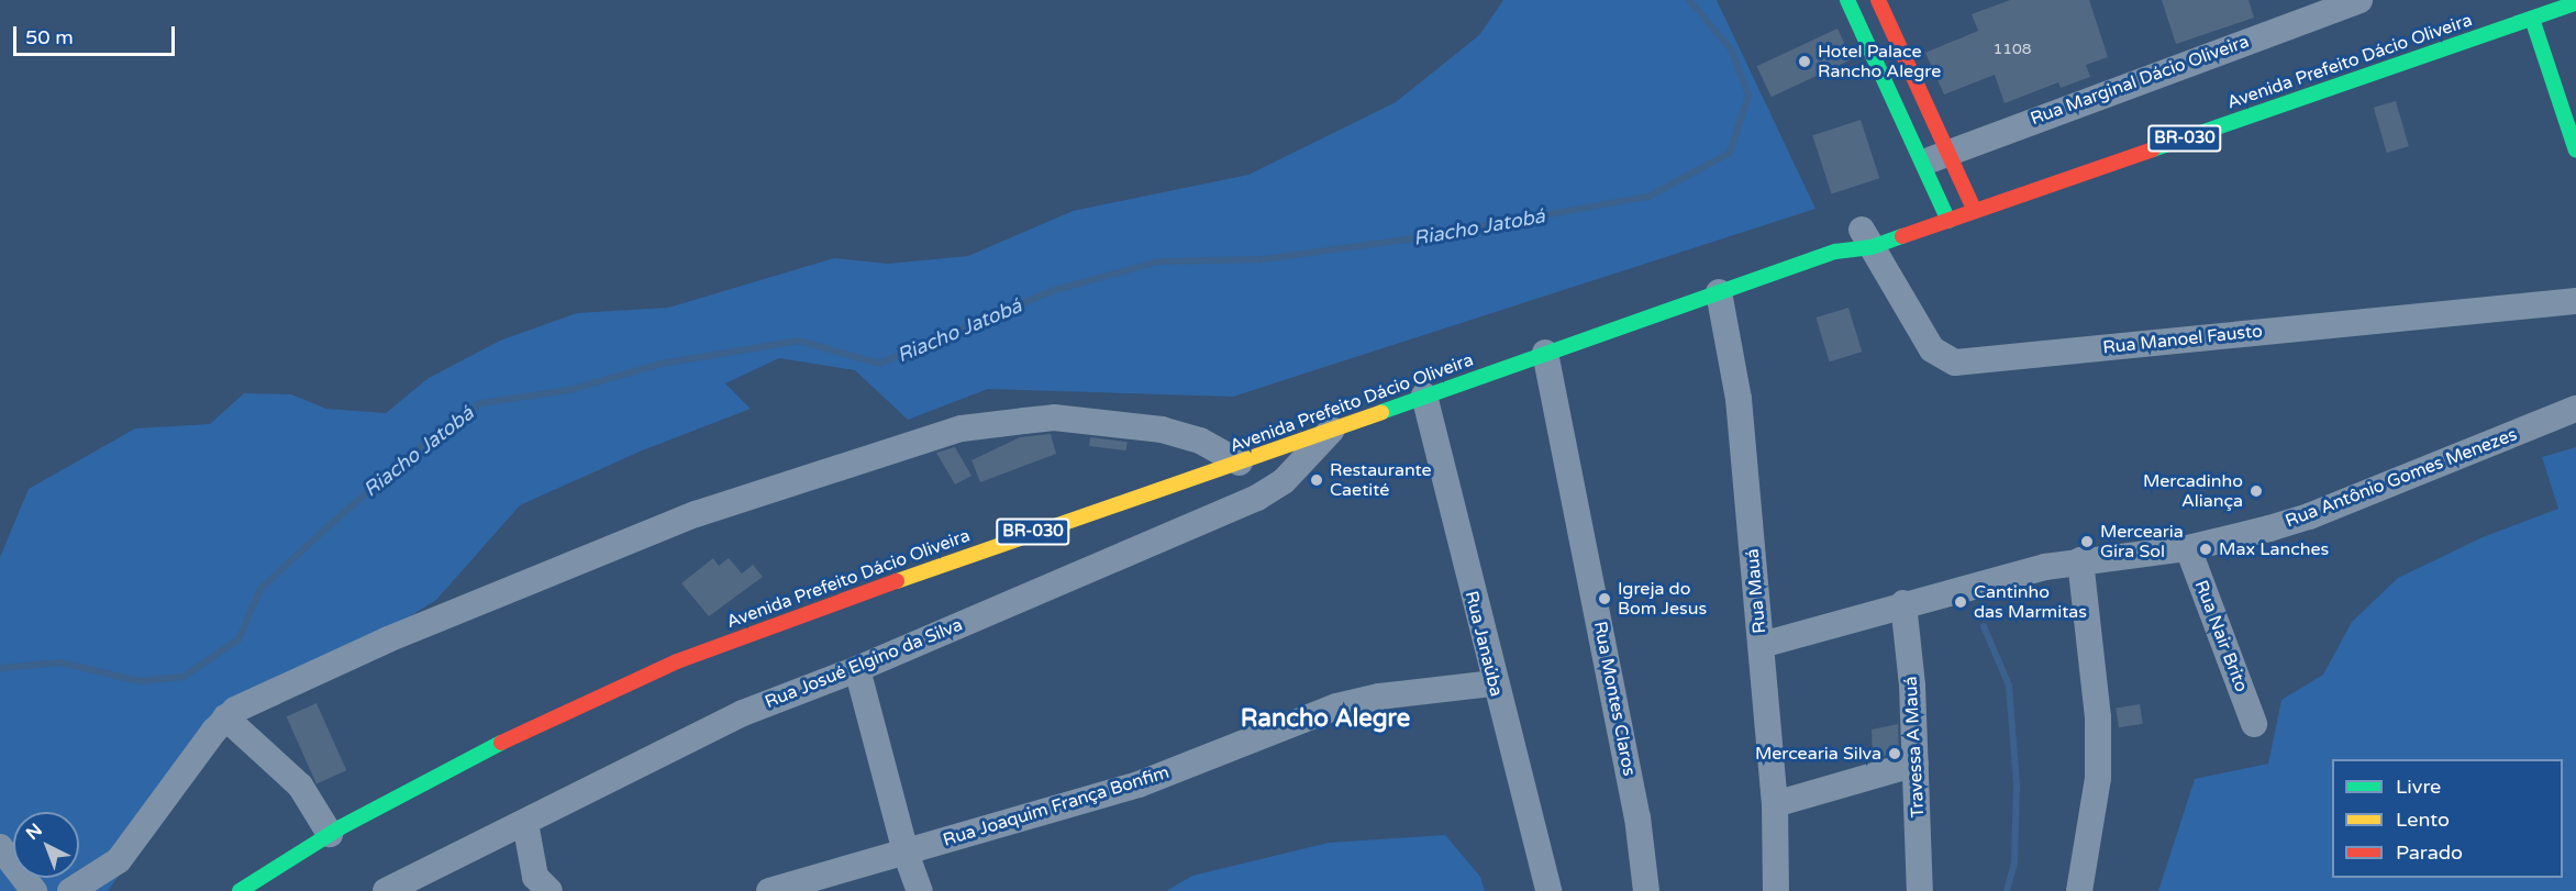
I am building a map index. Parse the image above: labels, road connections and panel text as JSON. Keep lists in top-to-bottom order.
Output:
{
  "streets": {
    "main road": ["Avenida Prefeito Dácio Oliveira", "BR-030"],
    "street": [
      "Rua Marginal Dácio Oliveira",
      "Rua Manoel Fausto",
      "Rua Antônio Gomes Menezes",
      "Rua Mauá",
      "Rua Nair Brito",
      "Rua Janaúba",
      "Rua Josué Elgino da Silva",
      "Rua Montes Claros",
      "Travessa A Mauá",
      "Rua Joaquim França Bonfim"
    ]
  },
  "crossings": [
    ["Avenida Prefeito Dácio Oliveira", "Rua Manoel Fausto"],
    ["Avenida Prefeito Dácio Oliveira", "Rua Mauá"],
    ["Avenida Prefeito Dácio Oliveira", "Rua Janaúba"],
    ["Avenida Prefeito Dácio Oliveira", "Rua Josué Elgino da Silva"],
    ["Avenida Prefeito Dácio Oliveira", "Rua Montes Claros"],
    ["Rua Antônio Gomes Menezes", "Rua Mauá"],
    ["Rua Antônio Gomes Menezes", "Rua Nair Brito"],
    ["Rua Antônio Gomes Menezes", "Travessa A Mauá"],
    ["Rua Janaúba", "Rua Joaquim França Bonfim"]
  ],
  "districts": ["Rancho Alegre"],
  "water": ["Riacho Jatobá"],
  "places": [
    "Hotel Palace Rancho Alegre",
    "Restaurante Caetité",
    "Mercadinho Aliança",
    "Mercearia Gira Sol",
    "Max Lanches",
    "Igreja do Bom Jesus",
    "Cantinho das Marmitas",
    "Mercearia Silva"
  ],
  "house_numbers": ["1108"],
  "legend": ["Livre", "Lento", "Parado"],
  "scale_bar": "50 m",
  "north": "top left"
}
